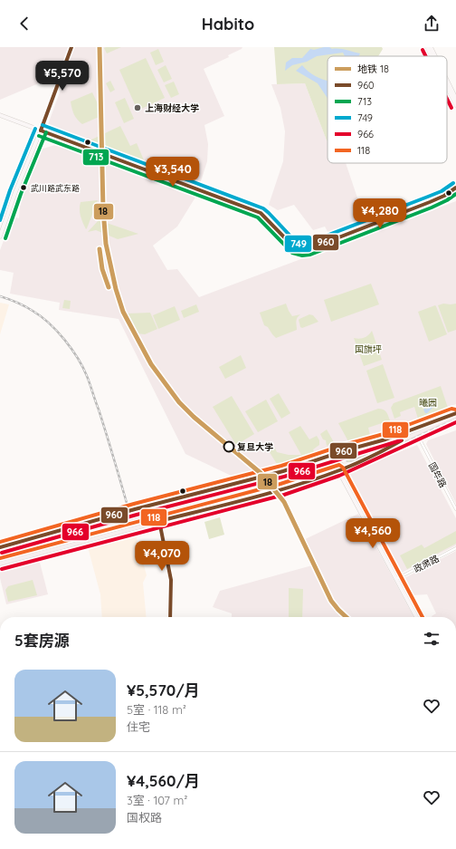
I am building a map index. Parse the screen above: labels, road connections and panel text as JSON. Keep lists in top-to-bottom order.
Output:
{
  "streets": {
    "street": ["国年路", "政肃路"]
  },
  "parks": ["国旗坪", "曦园"],
  "places": ["上海财经大学", "武川路武东路", "复旦大学"],
  "lines": [
    "metro line 18",
    "transit line 960",
    "transit line 966",
    "transit line 749",
    "transit line 713",
    "transit line 118"
  ],
  "legend": [
    "地铁 18",
    "960",
    "713",
    "749",
    "966",
    "118"
  ],
  "page": {
    "header": "Habito",
    "price": [
      "¥5,570",
      "¥3,540",
      "¥4,280",
      "¥4,560",
      "¥4,070"
    ],
    "heading": "5套房源",
    "list": [
      {
        "name": "¥5,570/月",
        "note": "5室 · 118 m² · 住宅"
      },
      {
        "name": "¥4,560/月",
        "note": "3室 · 107 m² · 国权路"
      }
    ]
  }
}
